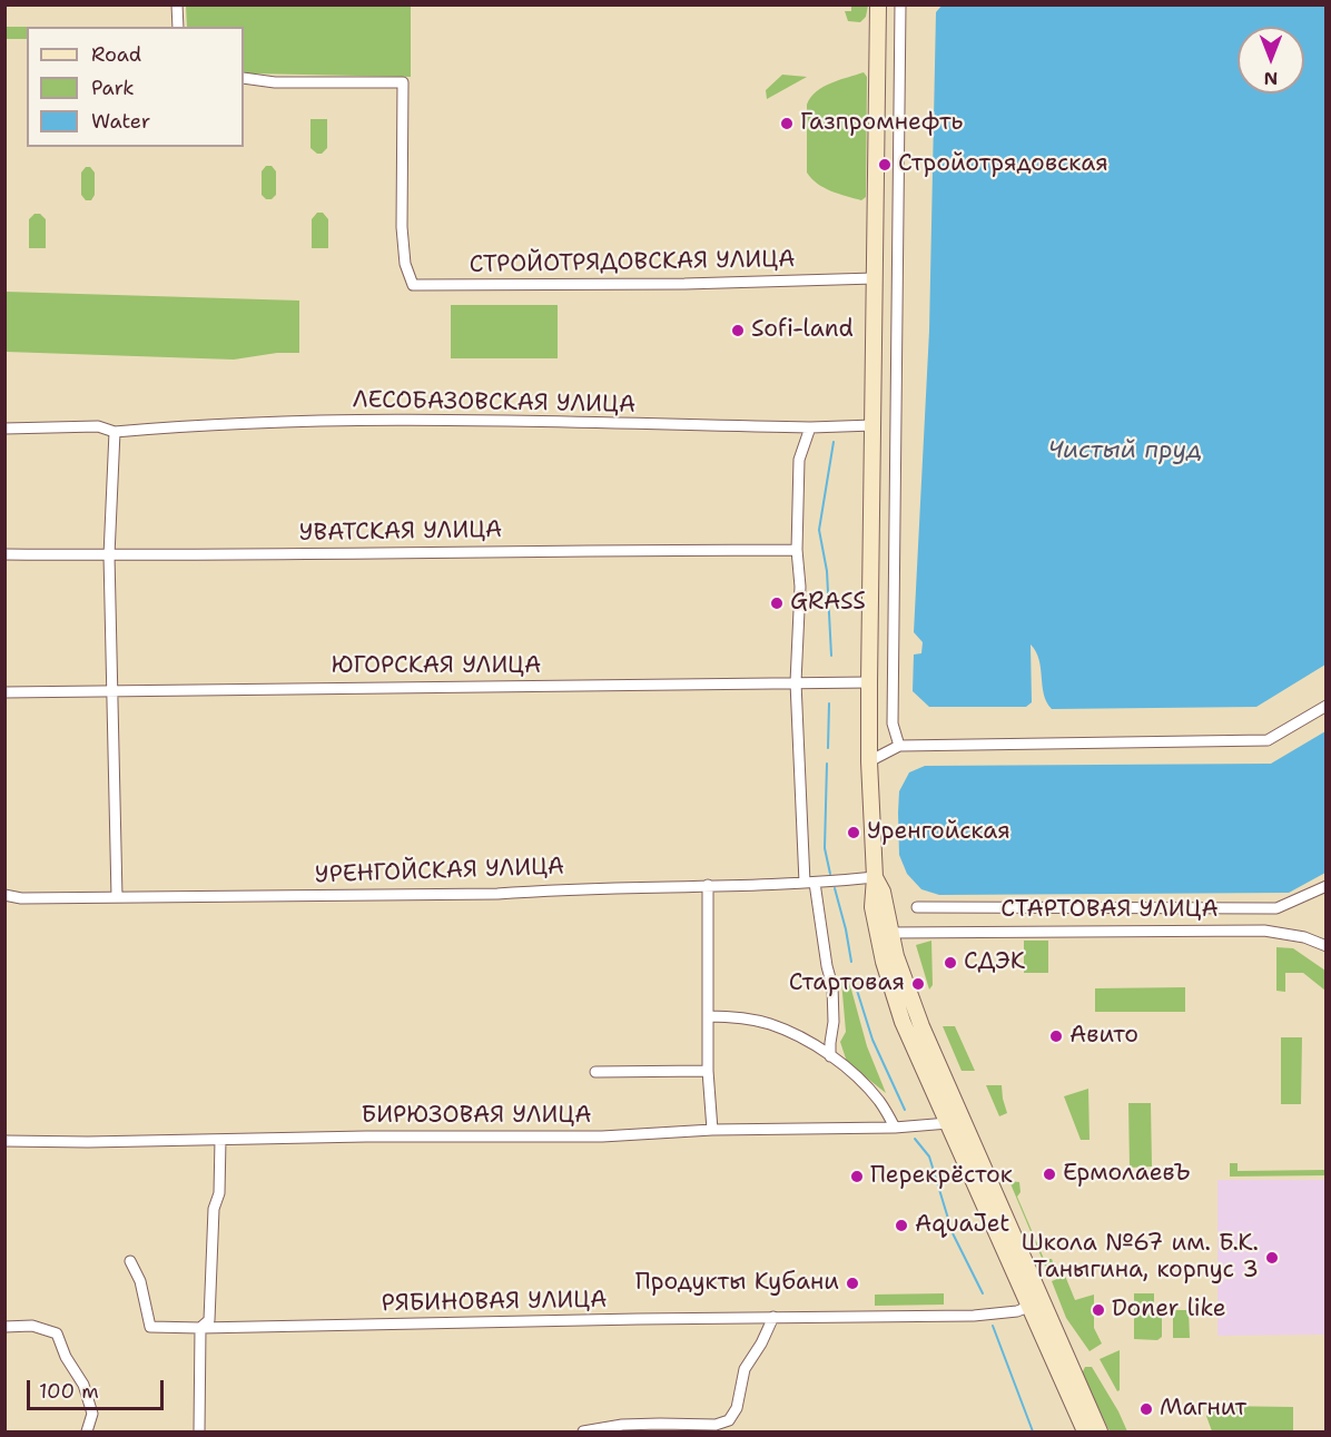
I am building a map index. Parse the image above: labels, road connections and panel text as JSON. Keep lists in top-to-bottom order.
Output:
{
  "streets": {
    "street": [
      "СТРОЙОТРЯДОВСКАЯ УЛИЦА",
      "ЛЕСОБАЗОВСКАЯ УЛИЦА",
      "УВАТСКАЯ УЛИЦА",
      "ЮГОРСКАЯ УЛИЦА",
      "УРЕНГОЙСКАЯ УЛИЦА",
      "СТАРТОВАЯ УЛИЦА",
      "БИРЮЗОВАЯ УЛИЦА",
      "РЯБИНОВАЯ УЛИЦА"
    ]
  },
  "water": ["Чистый пруд"],
  "places": [
    "Газпромнефть",
    "Стройотрядовская",
    "Sofi-land",
    "GRASS",
    "Уренгойская",
    "СДЭК",
    "Стартовая",
    "Авито",
    "ЕрмолаевЪ",
    "Перекрёсток",
    "AquaJet",
    "Школа №67 им. Б.К. Таныгина, корпус 3",
    "Продукты Кубани",
    "Doner like",
    "Магнит"
  ],
  "legend": ["Road", "Park", "Water"],
  "scale_bar": "100 m",
  "north": "bottom"
}
